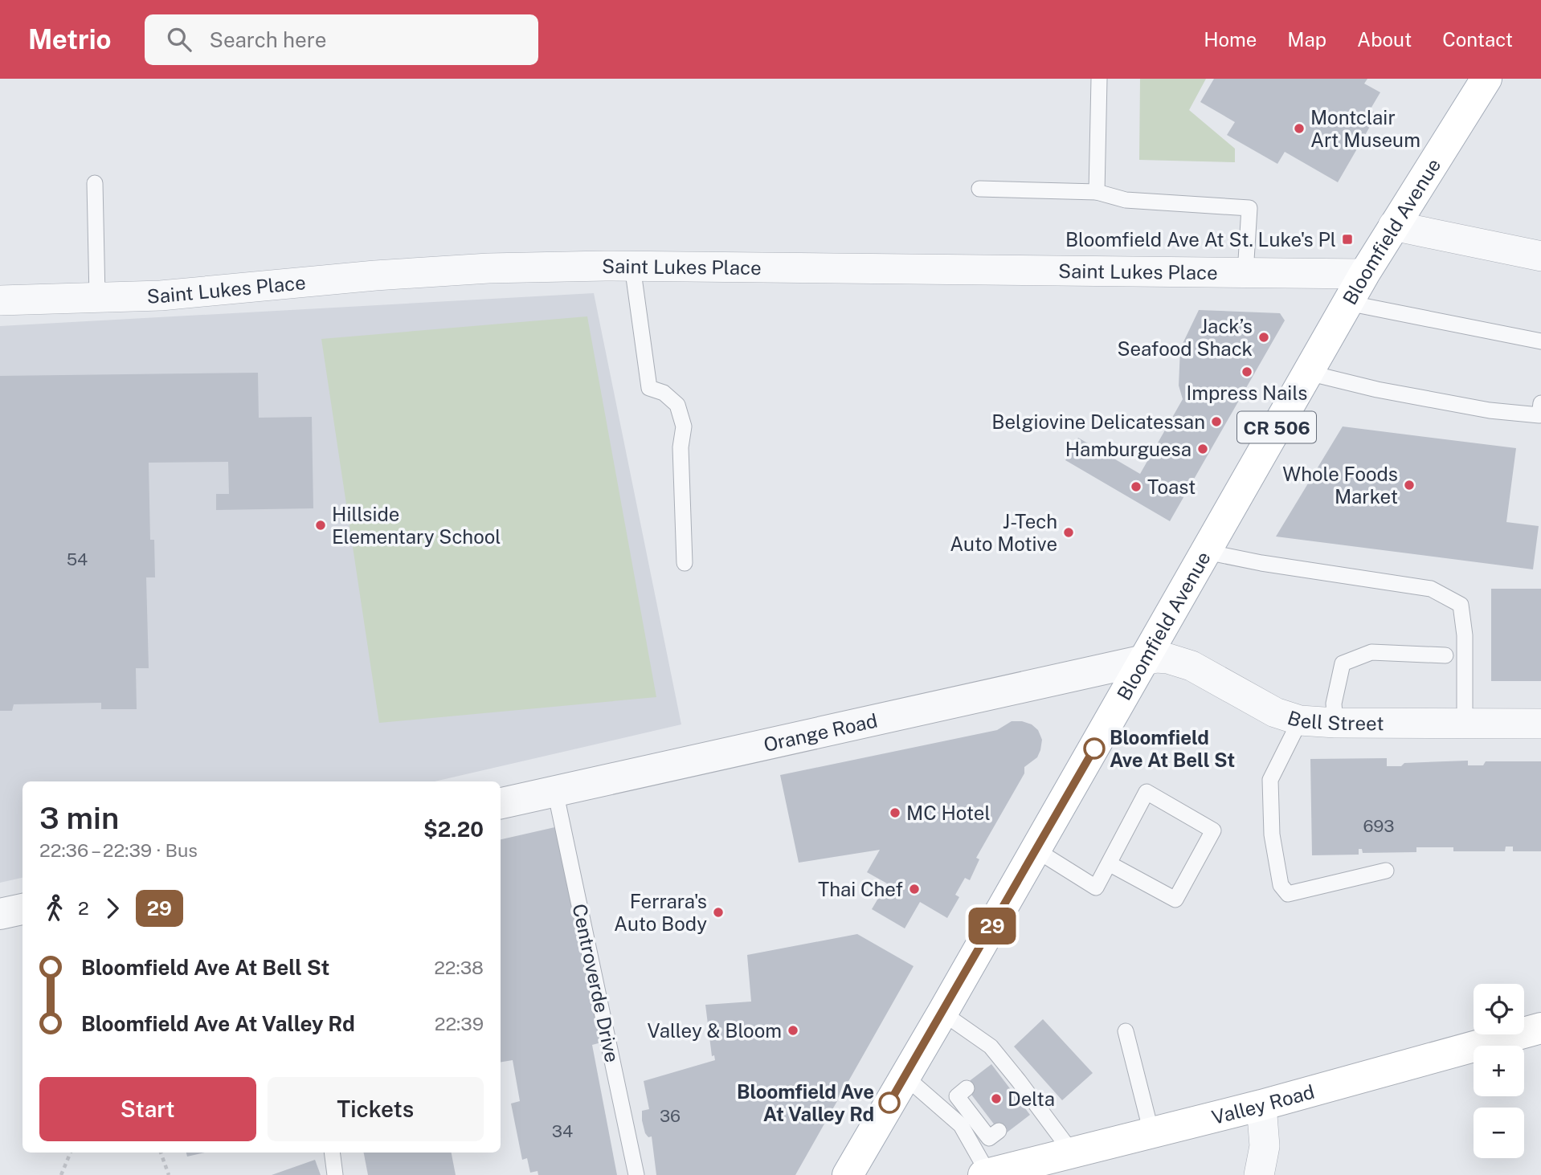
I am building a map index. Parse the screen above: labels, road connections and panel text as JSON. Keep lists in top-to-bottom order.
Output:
{
  "streets": {
    "main road": ["Bloomfield Avenue", "CR 506", "Valley Road"],
    "street": ["Saint Lukes Place", "Bell Street", "Orange Road"],
    "lane": ["Centroverde Drive"]
  },
  "crossings": [
    ["Bloomfield Avenue", "Saint Lukes Place"],
    ["Bloomfield Avenue", "Bell Street"],
    ["Bloomfield Avenue", "Orange Road"],
    ["Bell Street", "Orange Road"],
    ["Orange Road", "Centroverde Drive"]
  ],
  "places": {
    "other": [
      "Montclair Art Museum",
      "Jack’s Seafood Shack",
      "Impress Nails",
      "Belgiovine Delicatessan",
      "Hamburguesa",
      "Whole Foods Market",
      "Toast",
      "Hillside Elementary School",
      "J-Tech Auto Motive",
      "Bloomfield Ave At Bell St",
      "MC Hotel",
      "Thai Chef",
      "Ferrara's Auto Body",
      "Valley & Bloom",
      "Delta",
      "Bloomfield Ave At Valley Rd"
    ],
    "transit": ["Bloomfield Ave At St. Luke's Pl"]
  },
  "lines": ["bus line 29"],
  "house_numbers": [
    "54",
    "693",
    "36",
    "34"
  ],
  "page": {
    "header": "Metrio",
    "search": "Search here",
    "nav": [
      "Home",
      "Map",
      "About",
      "Contact"
    ],
    "on_map": "29",
    "heading": ["3 min", "22:36 – 22:39 · Bus", "$2.20"],
    "legs": ["2", "29"],
    "list": [
      {
        "name": "Bloomfield Ave At Bell St",
        "value": "22:38"
      },
      {
        "name": "Bloomfield Ave At Valley Rd",
        "value": "22:39"
      }
    ],
    "map_buttons": ["+", "−"],
    "buttons": ["Start", "Tickets"]
  }
}
